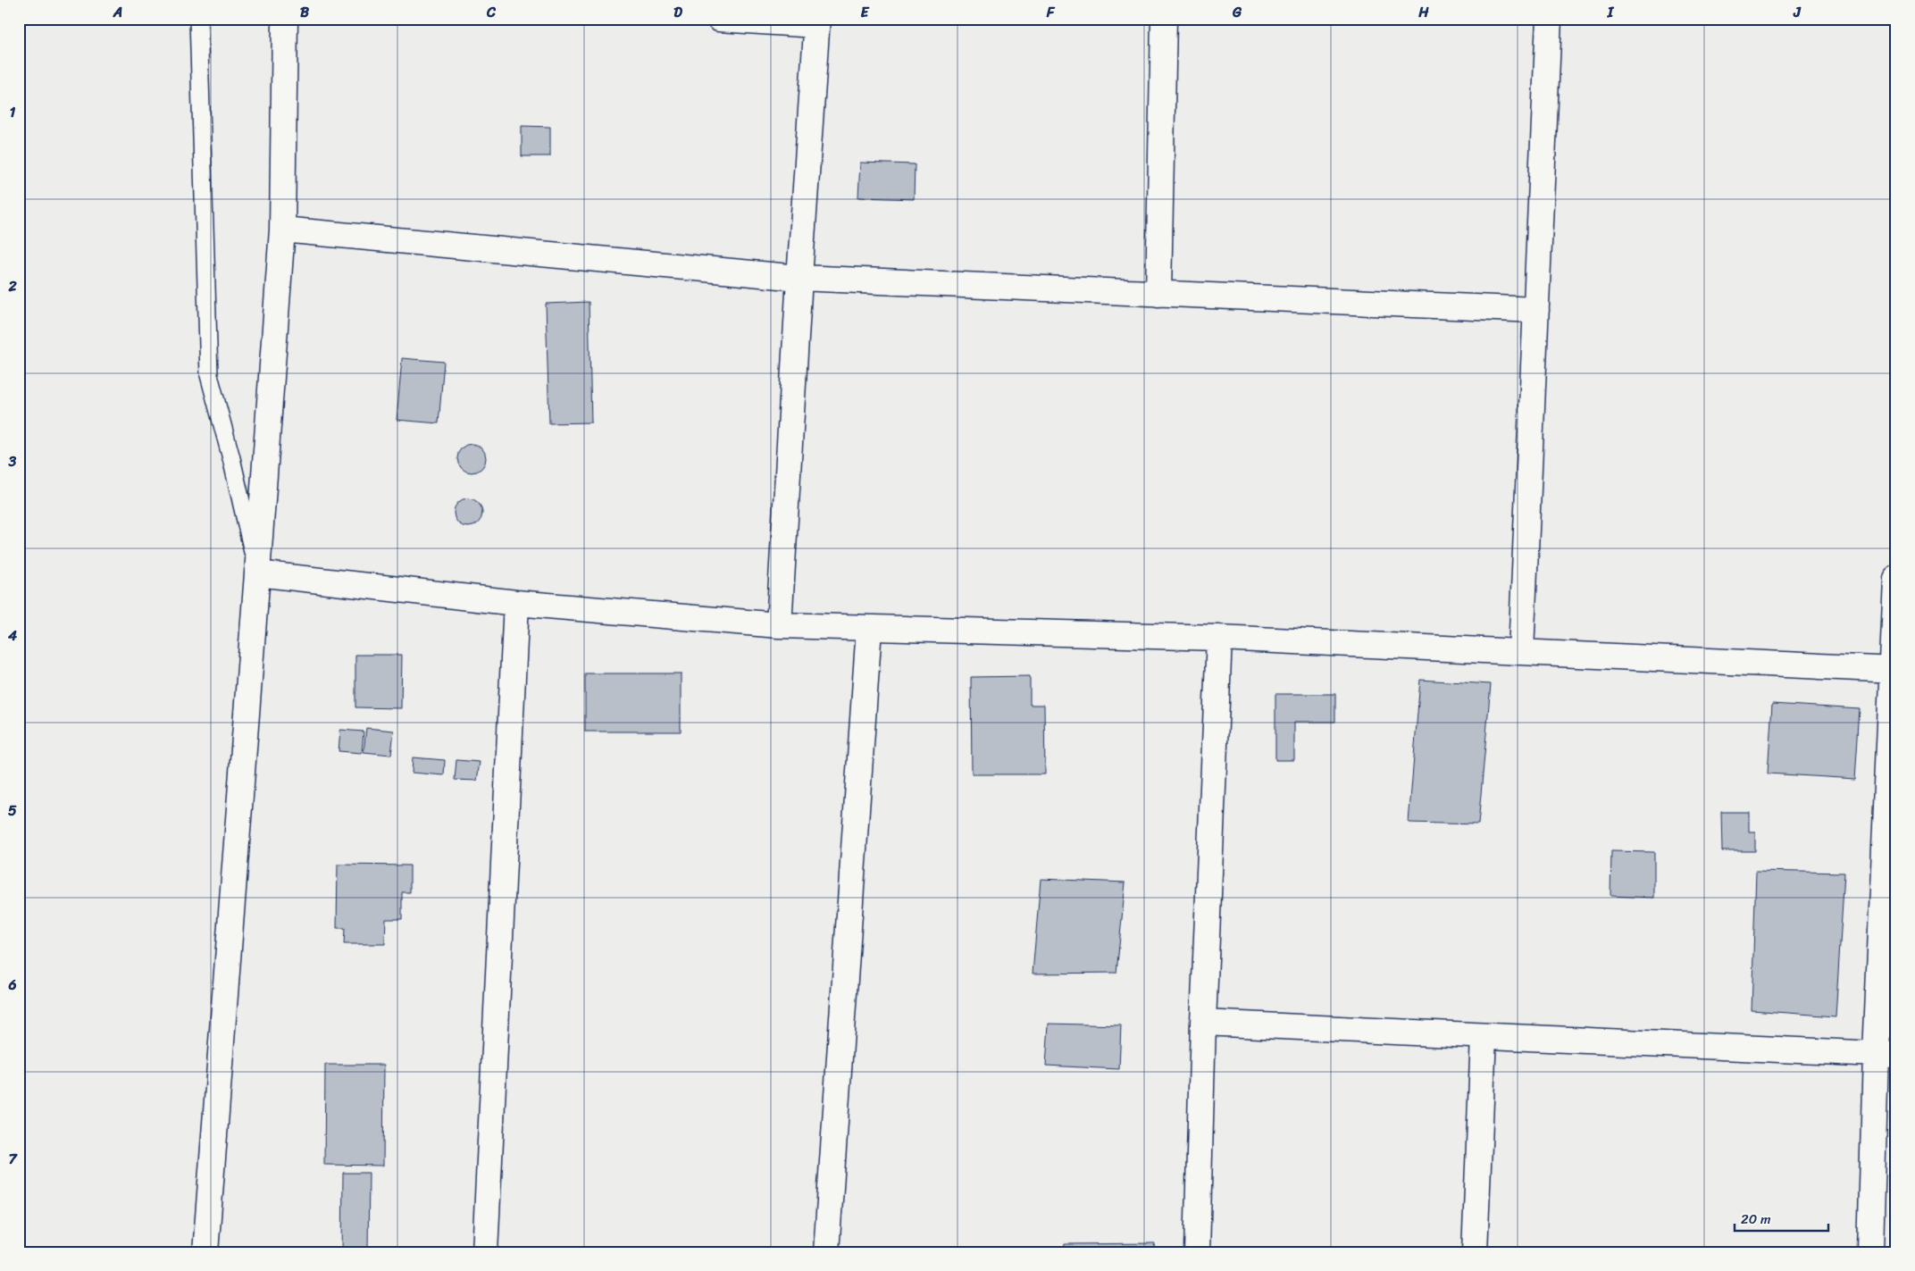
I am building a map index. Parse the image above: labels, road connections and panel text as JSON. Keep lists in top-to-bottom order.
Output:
{
  "scale_bar": "20 m",
  "grid": {
    "columns": [
      "A",
      "B",
      "C",
      "D",
      "E",
      "F",
      "G",
      "H",
      "I",
      "J"
    ],
    "rows": [
      "1",
      "2",
      "3",
      "4",
      "5",
      "6",
      "7"
    ]
  }
}
